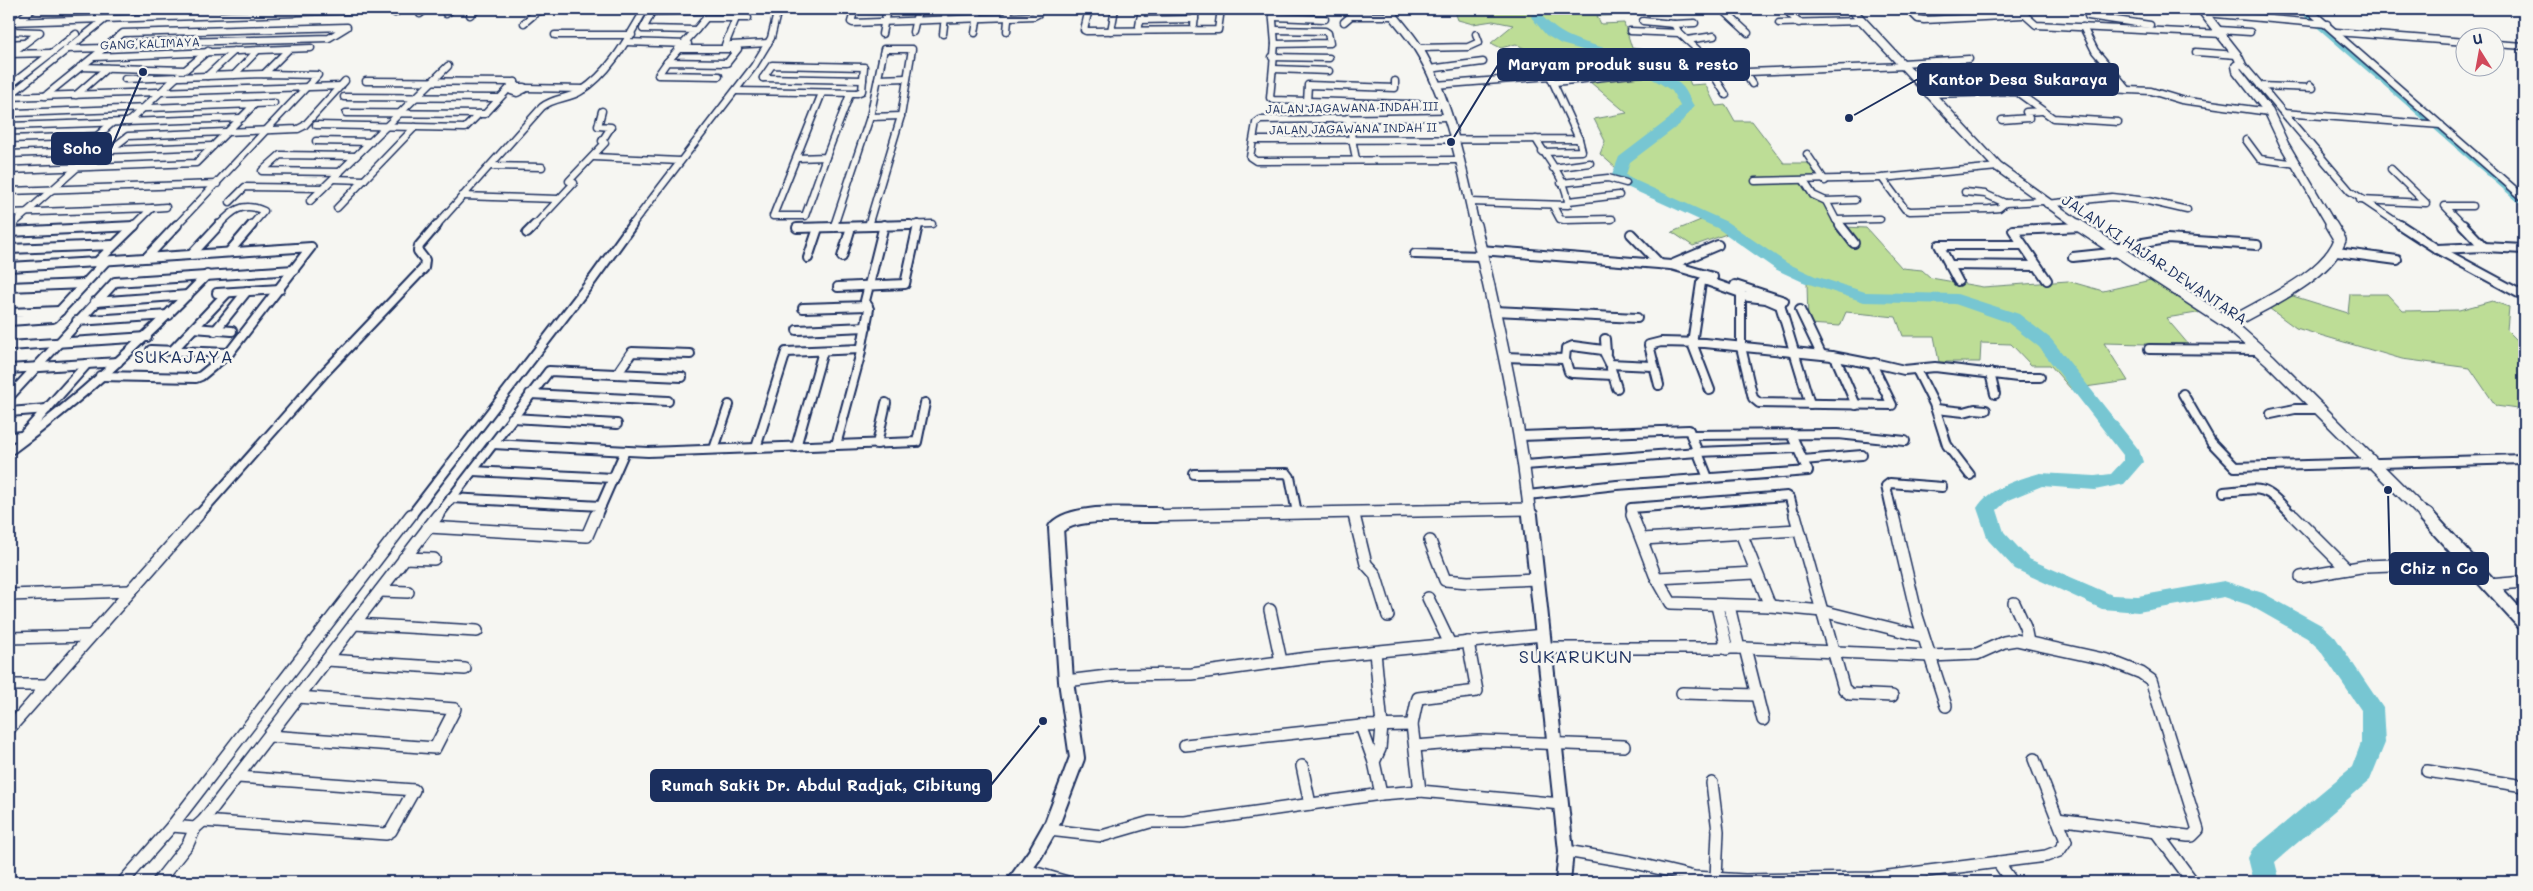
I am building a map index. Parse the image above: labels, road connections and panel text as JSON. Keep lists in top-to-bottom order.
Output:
{
  "streets": {
    "street": [
      "GANG KALIMAYA",
      "JALAN JAGAWANA INDAH III",
      "JALAN JAGAWANA INDAH II",
      "JALAN KI HAJAR DEWANTARA"
    ]
  },
  "crossings": [
    ["JALAN JAGAWANA INDAH III", "JALAN JAGAWANA INDAH II"]
  ],
  "districts": ["SUKAJAYA", "SUKARUKUN"],
  "places": [
    "Soho",
    "Kantor Desa Sukaraya",
    "Maryam produk susu & resto",
    "Chiz n Co",
    "Rumah Sakit Dr. Abdul Radjak, Cibitung"
  ],
  "north": "top"
}
